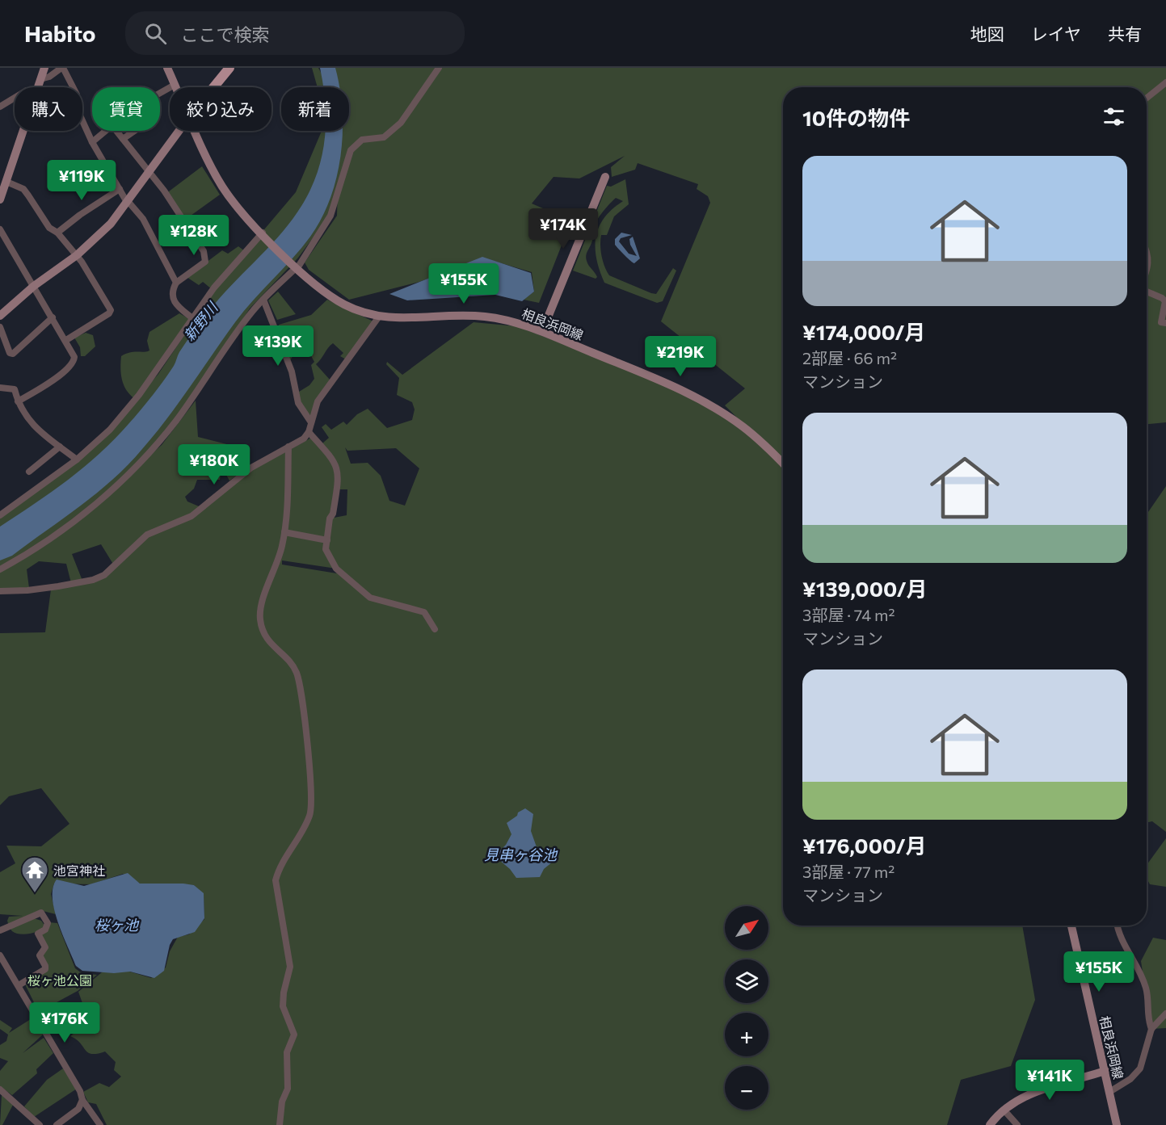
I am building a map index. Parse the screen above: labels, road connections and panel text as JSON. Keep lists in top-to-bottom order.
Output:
{
  "streets": {
    "main road": ["相良浜岡線"]
  },
  "water": ["新野川", "見串ヶ谷池", "桜ヶ池"],
  "parks": ["桜ヶ池公園"],
  "places": {
    "temple": ["池宮神社"]
  },
  "north": "top right",
  "page": {
    "header": "Habito",
    "search": "ここで検索",
    "nav": ["地図", "レイヤ", "共有"],
    "chip": [
      "購入",
      "賃貸",
      "絞り込み",
      "新着"
    ],
    "heading": "10件の物件",
    "list": [
      {
        "name": "¥174,000/月",
        "note": "2部屋 · 66 m² · マンション"
      },
      {
        "name": "¥139,000/月",
        "note": "3部屋 · 74 m² · マンション"
      },
      {
        "name": "¥176,000/月",
        "note": "3部屋 · 77 m² · マンション"
      }
    ],
    "price": [
      "¥119K",
      "¥174K",
      "¥128K",
      "¥155K",
      "¥139K",
      "¥219K",
      "¥180K",
      "¥155K",
      "¥176K",
      "¥141K"
    ],
    "map_buttons": ["+", "−"]
  }
}
